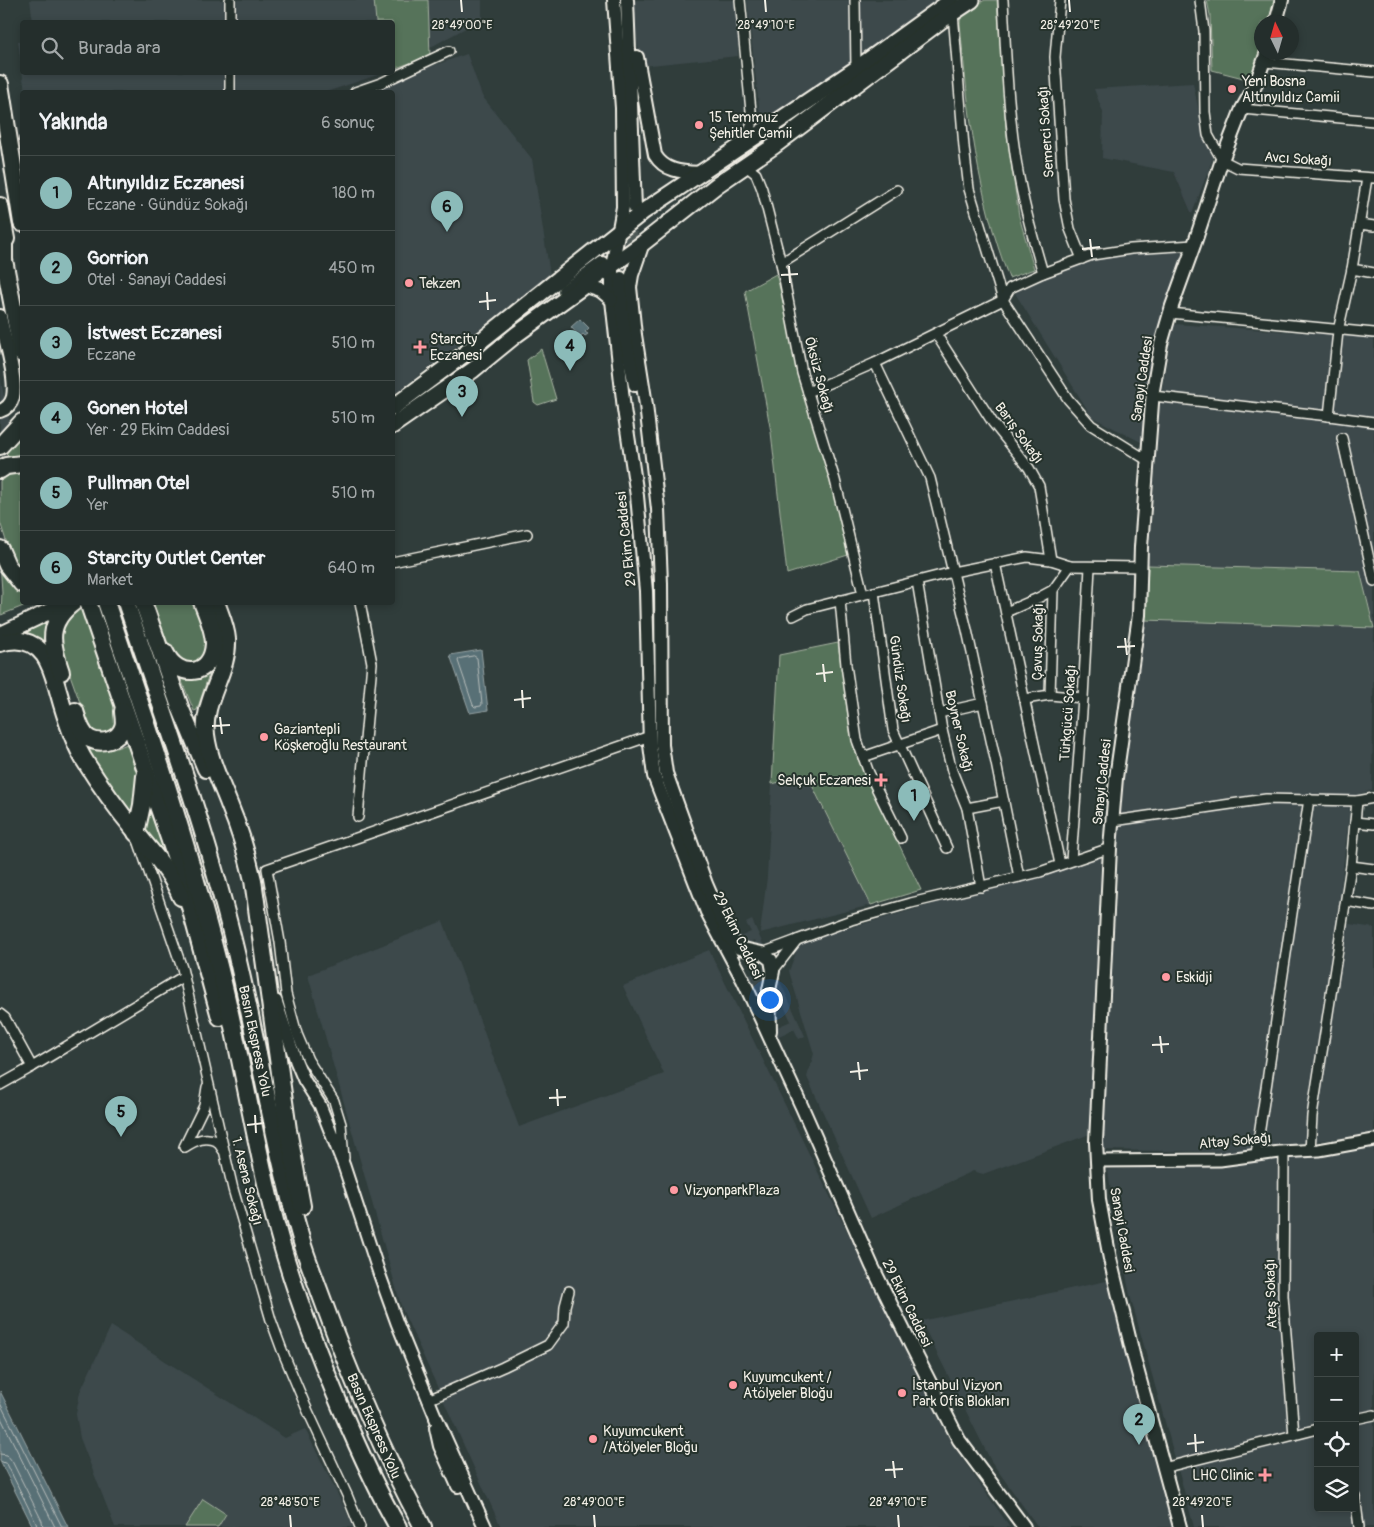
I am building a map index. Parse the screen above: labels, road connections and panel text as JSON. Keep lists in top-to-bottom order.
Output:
{
  "streets": {
    "highway": ["Basın Ekspress Yolu"],
    "main road": ["Sanayi Caddesi", "29 Ekim Caddesi"],
    "street": [
      "Semerci Sokağı",
      "Avcı Sokağı",
      "Öksüz Sokağı",
      "Barış Sokağı",
      "Çavuş Sokağı",
      "Gündüz Sokağı",
      "Türkgücü Sokağı",
      "Boyner Sokağı",
      "Altay Sokağı",
      "1. Asena Sokağı",
      "Ateş Sokağı"
    ]
  },
  "crossings": [
    ["Avcı Sokağı", "Sanayi Caddesi"],
    ["Sanayi Caddesi", "Altay Sokağı"],
    ["Altay Sokağı", "Ateş Sokağı"]
  ],
  "places": {
    "other": [
      "Yeni Bosna Altınyıldız Camii",
      "15 Temmuz Şehitler Camii",
      "Tekzen",
      "Gaziantepli Köşkeroğlu Restaurant",
      "Eskidji",
      "VizyonparkPlaza",
      "Kuyumcukent / Atölyeler Bloğu",
      "İstanbul Vizyon Park Ofis Blokları",
      "Kuyumcukent /Atölyeler Bloğu"
    ],
    "health": ["Starcity Eczanesi", "Selçuk Eczanesi", "LHC Clinic"]
  },
  "north": "top",
  "page": {
    "search": "Burada ara",
    "heading": ["Yakında", "6 sonuç"],
    "list": [
      {
        "mark": "1",
        "name": "Altınyıldız Eczanesi",
        "note": "Eczane · Gündüz Sokağı",
        "value": "180 m"
      },
      {
        "mark": "2",
        "name": "Gorrion",
        "note": "Otel · Sanayi Caddesi",
        "value": "450 m"
      },
      {
        "mark": "3",
        "name": "İstwest Eczanesi",
        "note": "Eczane",
        "value": "510 m"
      },
      {
        "mark": "4",
        "name": "Gonen Hotel",
        "note": "Yer · 29 Ekim Caddesi",
        "value": "510 m"
      },
      {
        "mark": "5",
        "name": "Pullman Otel",
        "note": "Yer",
        "value": "510 m"
      },
      {
        "mark": "6",
        "name": "Starcity Outlet Center",
        "note": "Market",
        "value": "640 m"
      }
    ],
    "pins": [
      "6",
      "4",
      "3",
      "1",
      "5",
      "2"
    ],
    "map_buttons": ["+", "−"]
  },
  "coordinates": [
    "28°49'00\"E",
    "28°49'10\"E",
    "28°49'20\"E",
    "28°48'50\"E"
  ]
}
